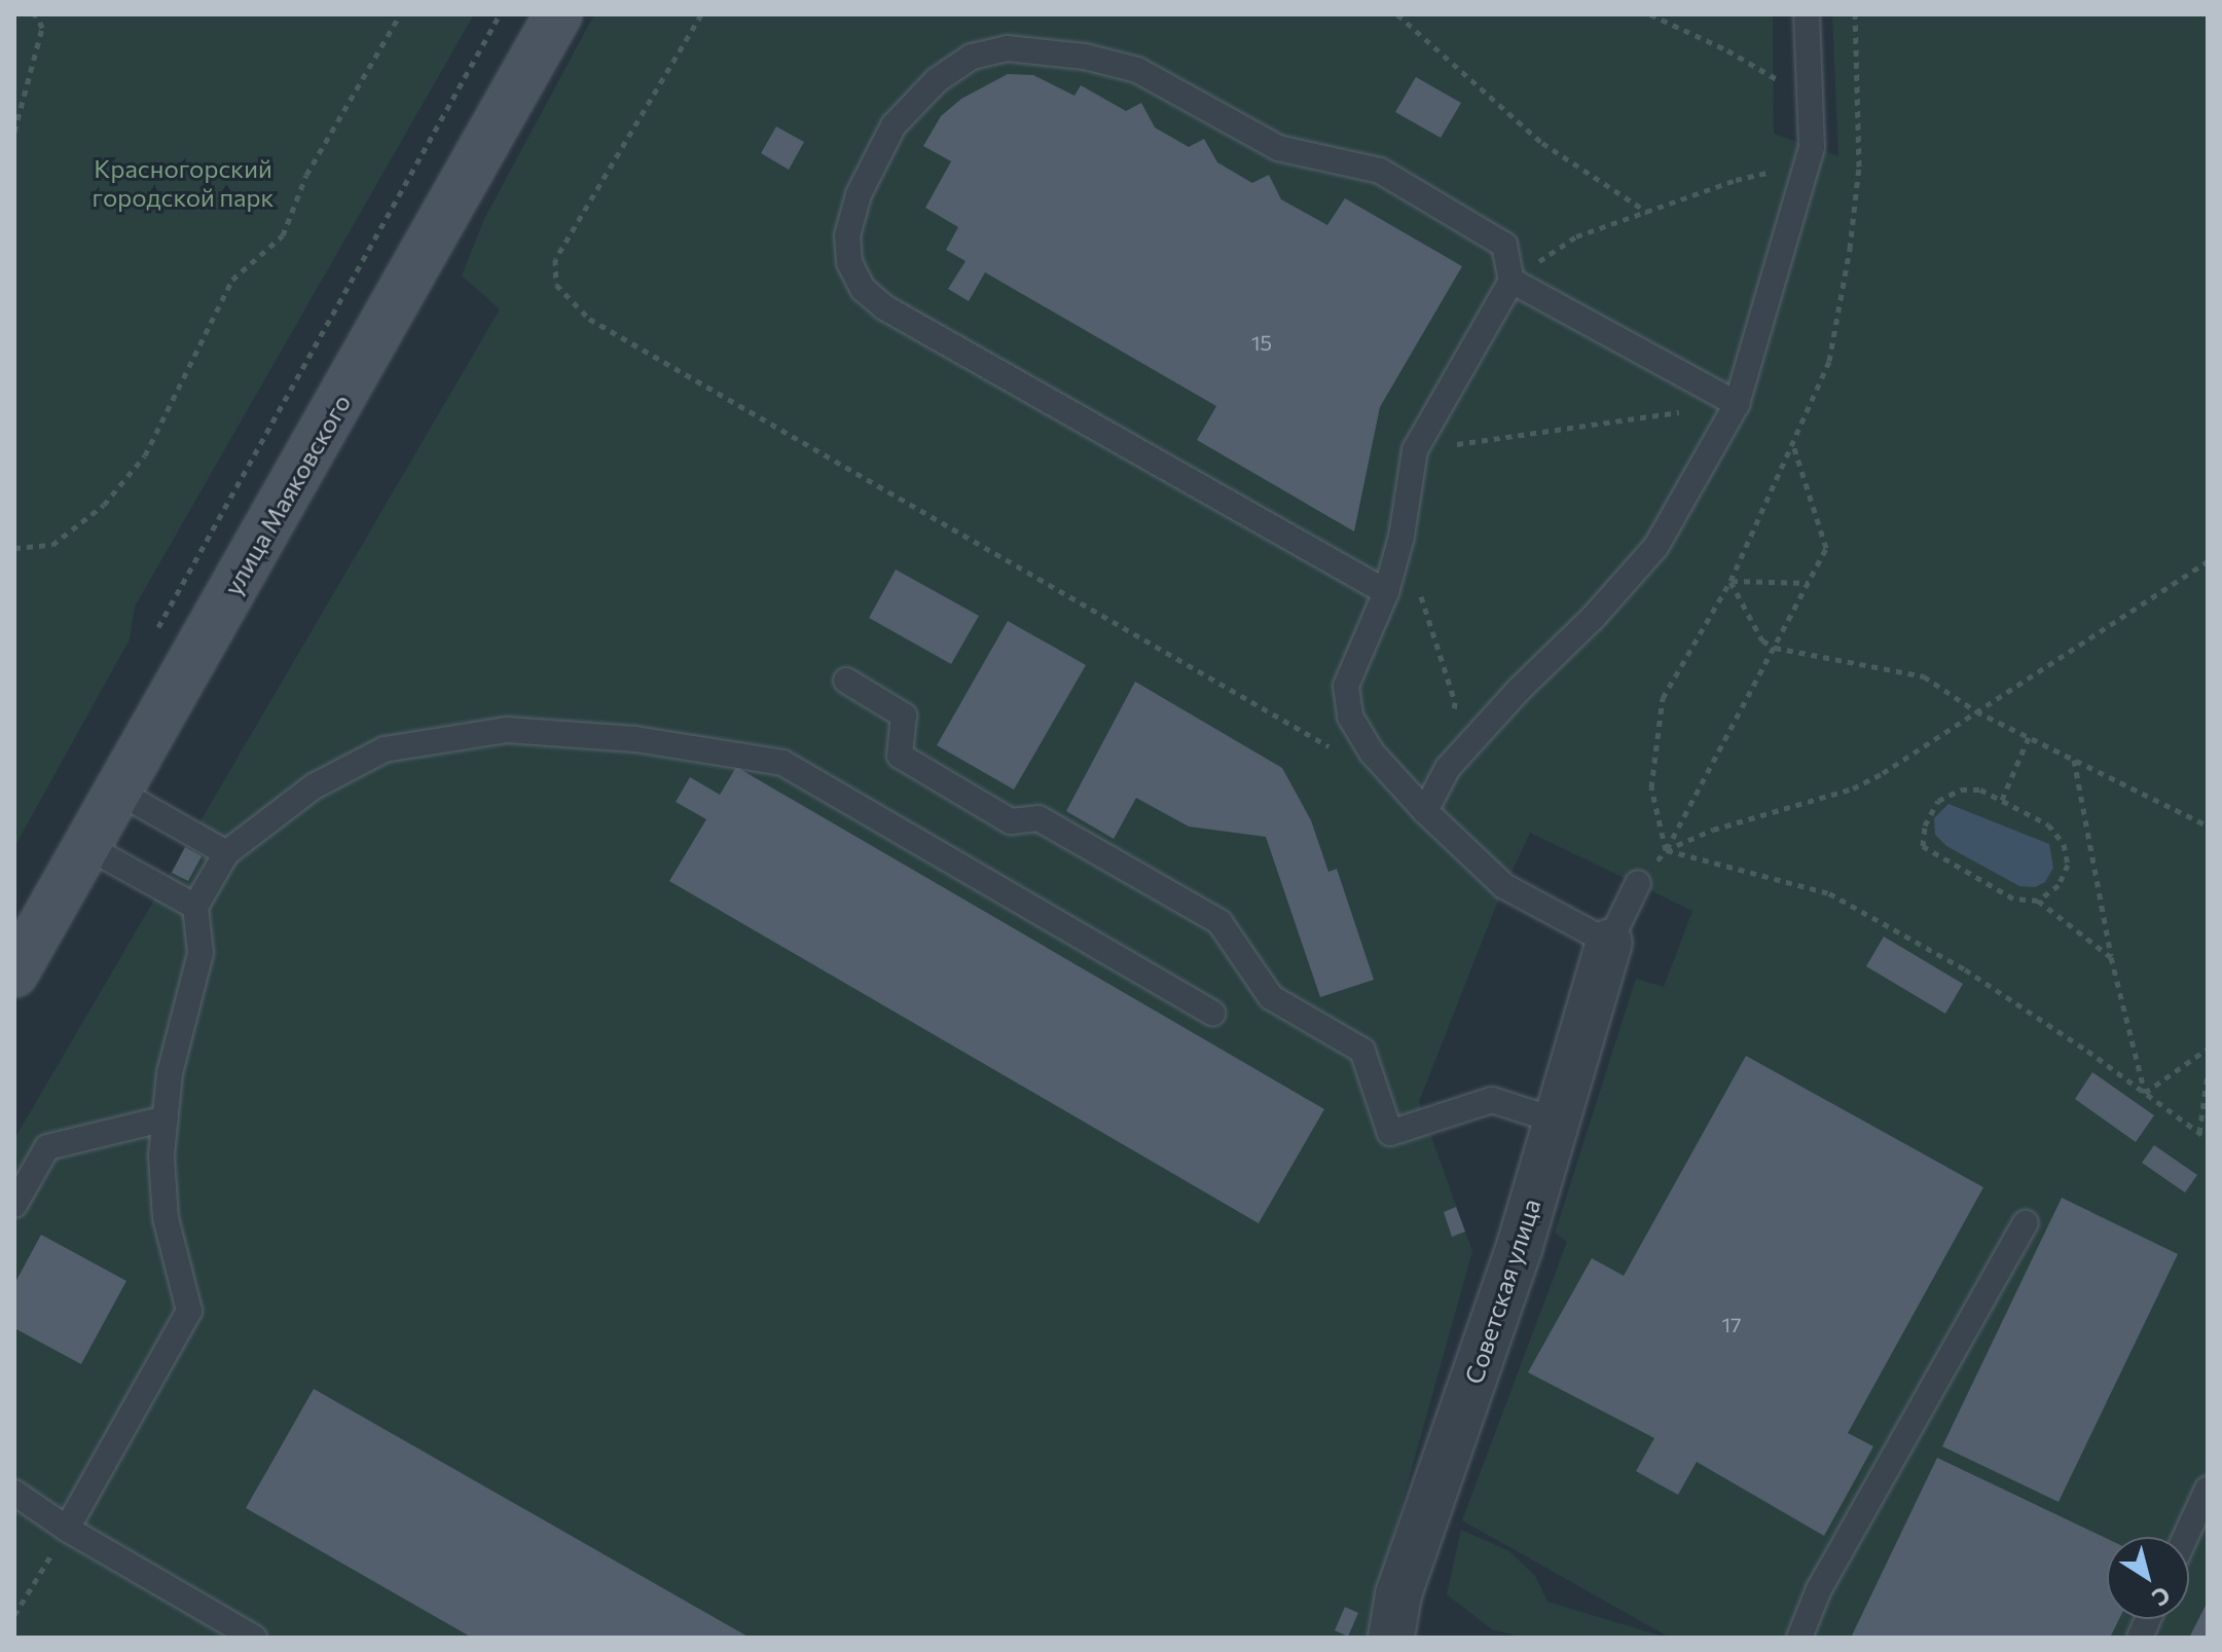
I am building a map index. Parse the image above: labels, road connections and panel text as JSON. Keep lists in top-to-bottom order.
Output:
{
  "streets": {
    "street": ["улица Маяковского", "Советская улица"]
  },
  "parks": ["Красногорский городской парк"],
  "house_numbers": ["15", "17"],
  "north": "bottom right"
}
